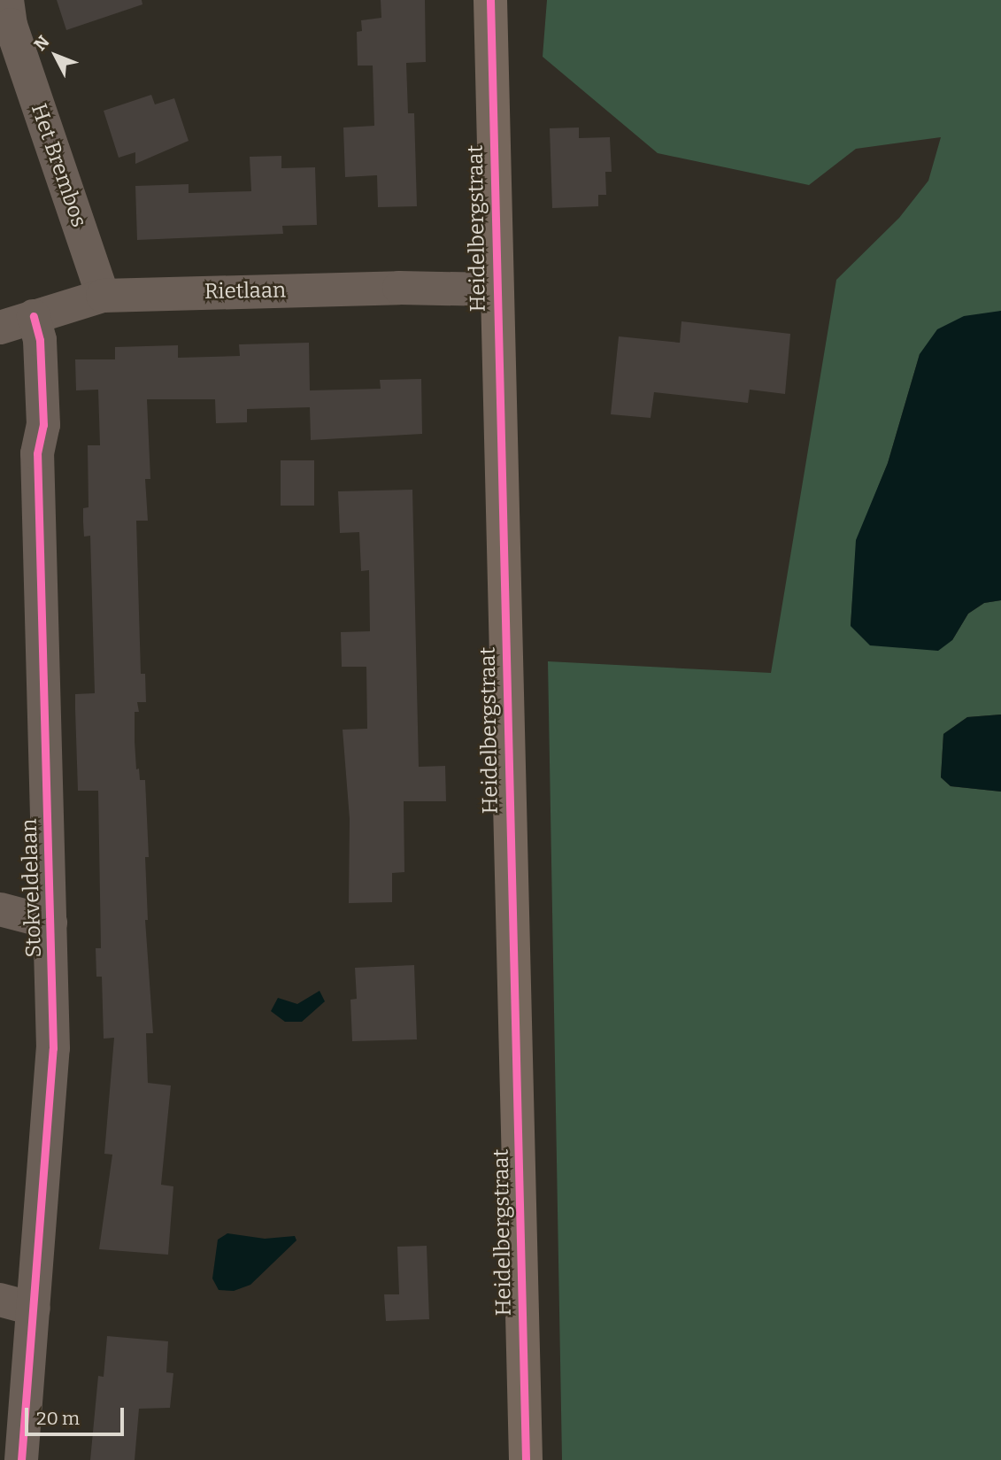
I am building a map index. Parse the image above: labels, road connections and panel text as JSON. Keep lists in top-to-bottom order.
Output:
{
  "streets": {
    "main road": ["Heidelbergstraat"],
    "street": ["Het Brembos", "Rietlaan", "Stokveldelaan"]
  },
  "crossings": [
    ["Het Brembos", "Rietlaan"],
    ["Heidelbergstraat", "Rietlaan"],
    ["Rietlaan", "Stokveldelaan"]
  ],
  "scale_bar": "20 m",
  "north": "top left"
}
